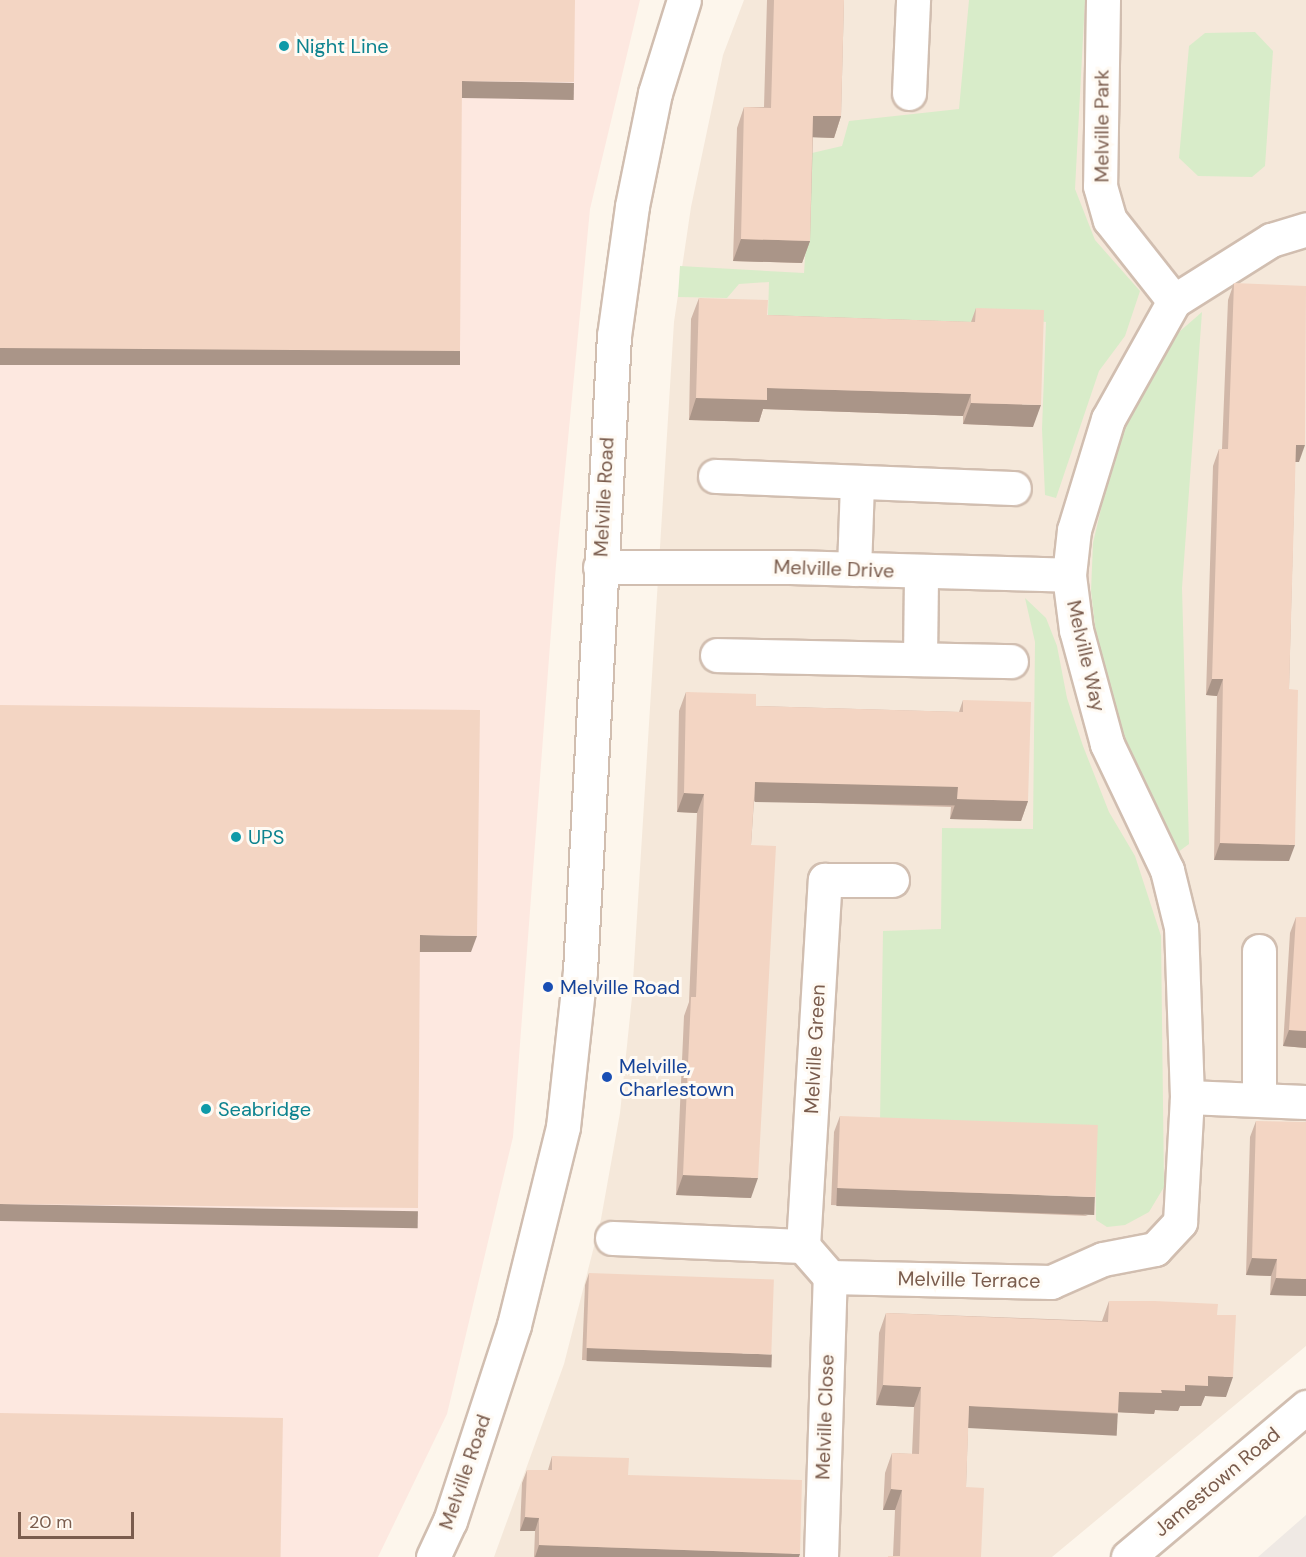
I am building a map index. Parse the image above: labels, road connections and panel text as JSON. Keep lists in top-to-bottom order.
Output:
{
  "streets": {
    "street": [
      "Melville Park",
      "Melville Road",
      "Melville Drive",
      "Melville Way",
      "Melville Green",
      "Melville Terrace",
      "Melville Close",
      "Jamestown Road"
    ]
  },
  "crossings": [
    ["Melville Park", "Melville Way"],
    ["Melville Road", "Melville Drive"],
    ["Melville Drive", "Melville Way"],
    ["Melville Way", "Melville Terrace"],
    ["Melville Terrace", "Melville Close"]
  ],
  "places": [
    "Night Line",
    "UPS",
    "Melville Road",
    "Melville, Charlestown",
    "Seabridge"
  ],
  "scale_bar": "20 m"
}
